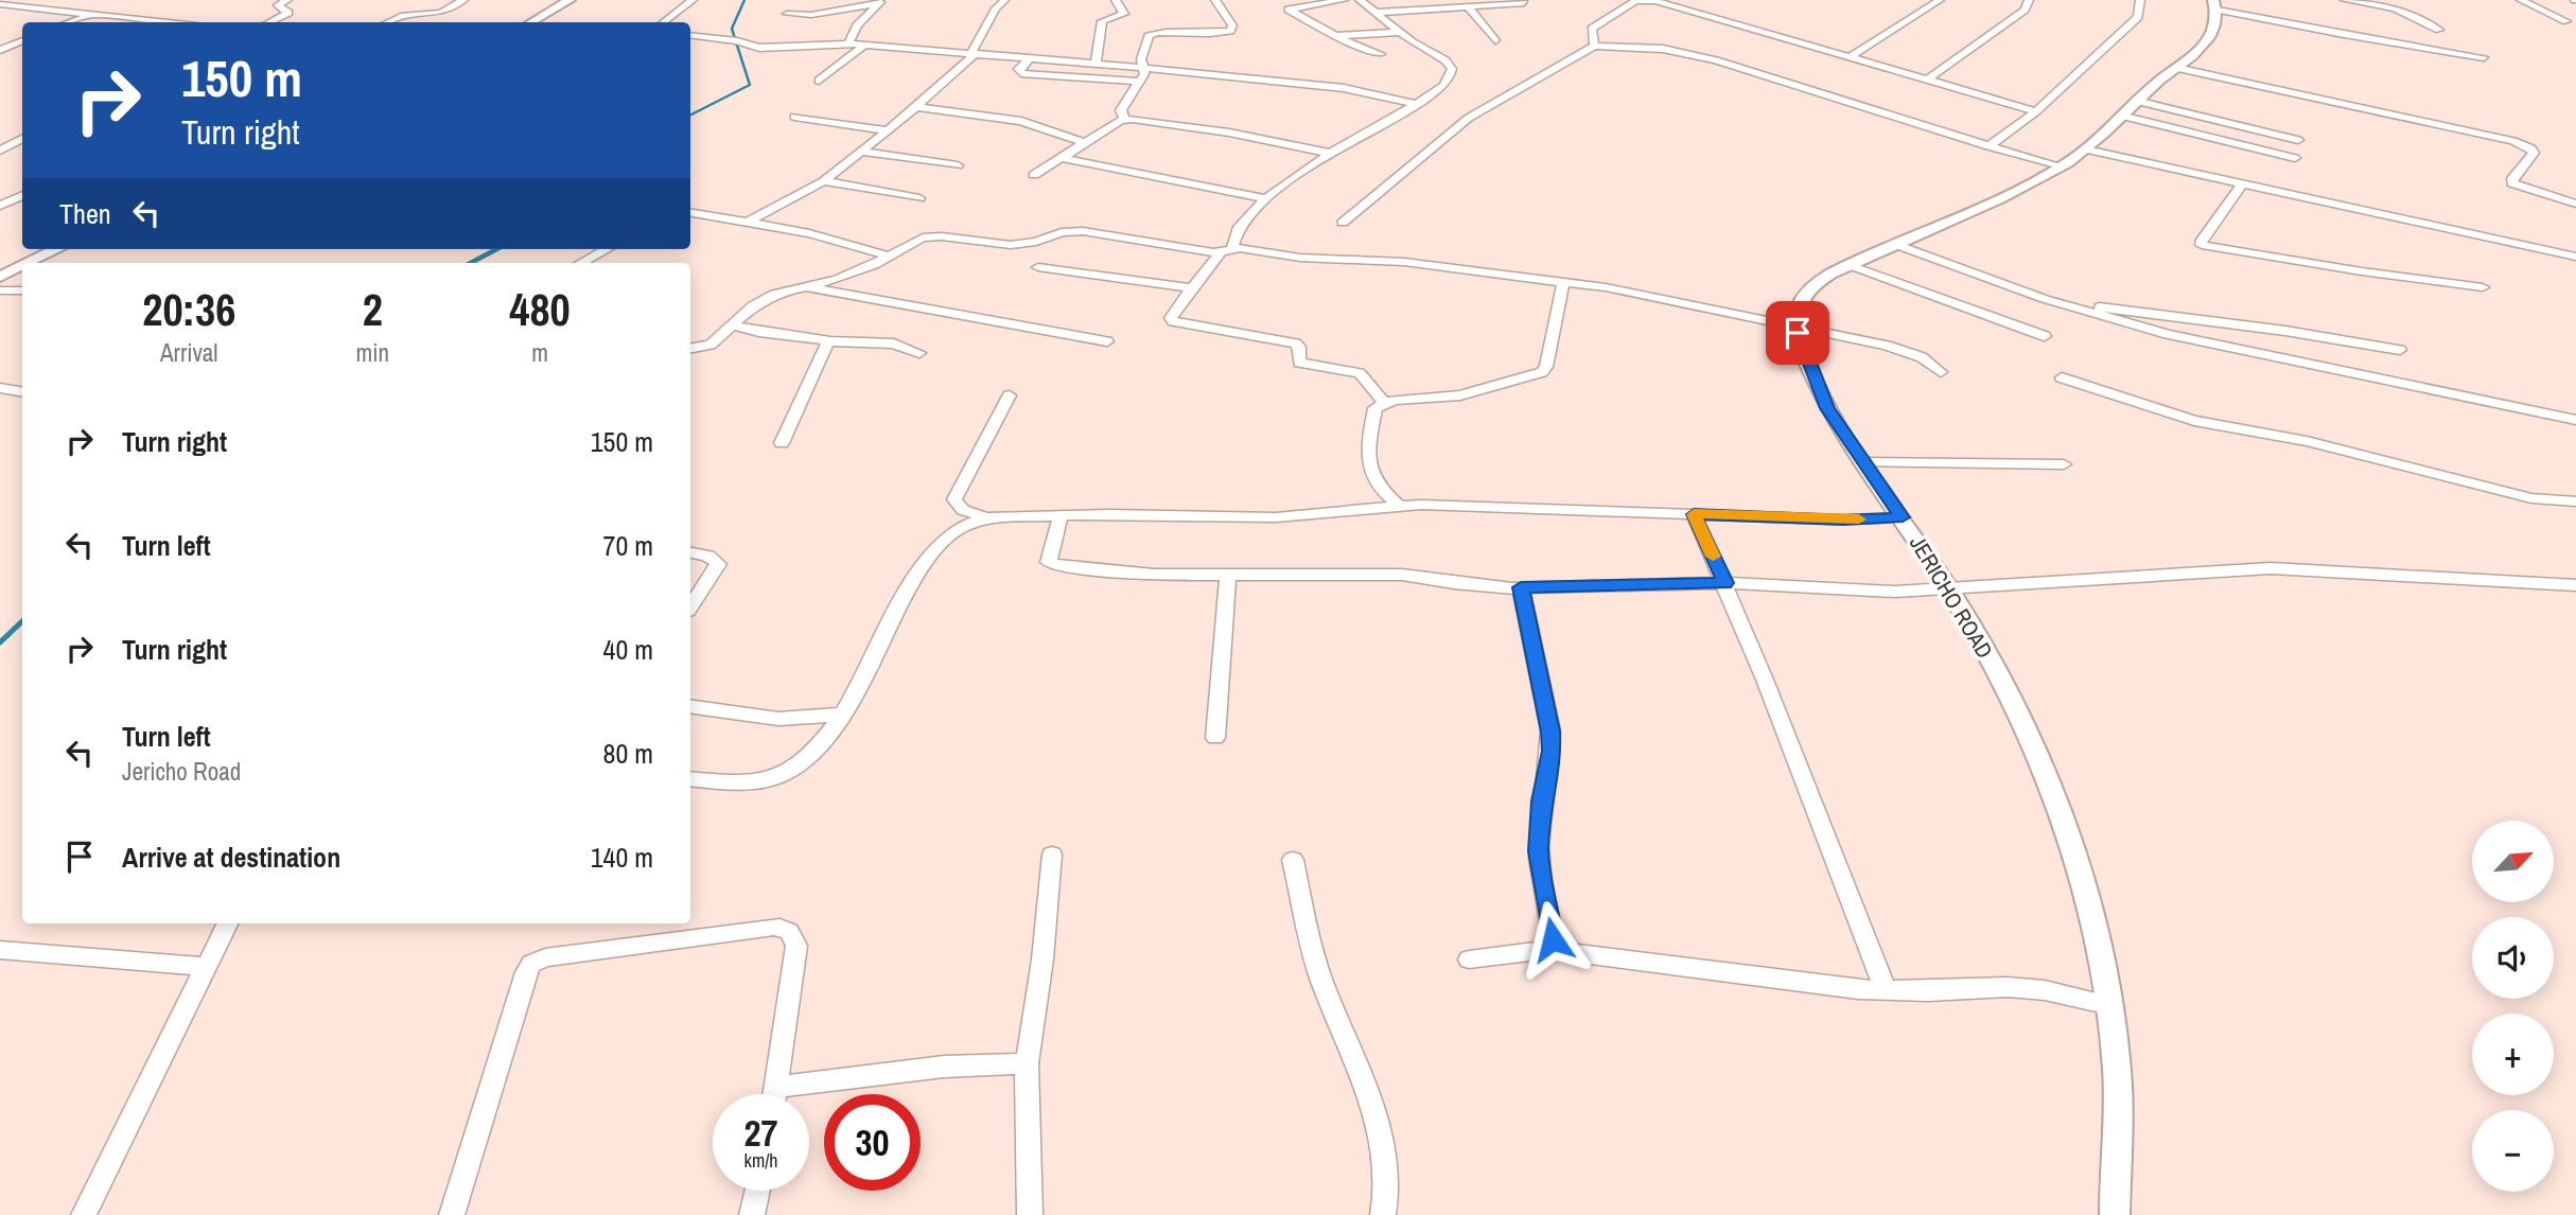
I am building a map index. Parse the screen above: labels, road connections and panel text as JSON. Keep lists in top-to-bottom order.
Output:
{
  "streets": {
    "street": ["JERICHO ROAD"]
  },
  "north": "top right",
  "page": {
    "turn": ["150 m", "Turn right"],
    "then": "Then",
    "eta": [
      "20:36",
      "Arrival",
      "2",
      "min",
      "480",
      "m"
    ],
    "list": [
      {
        "name": "Turn right",
        "value": "150 m"
      },
      {
        "name": "Turn left",
        "value": "70 m"
      },
      {
        "name": "Turn right",
        "value": "40 m"
      },
      {
        "name": "Turn left",
        "note": "Jericho Road",
        "value": "80 m"
      },
      {
        "name": "Arrive at destination",
        "value": "140 m"
      }
    ],
    "map_buttons": ["+", "−"],
    "speed": "27 km/h",
    "limit": "30"
  }
}
